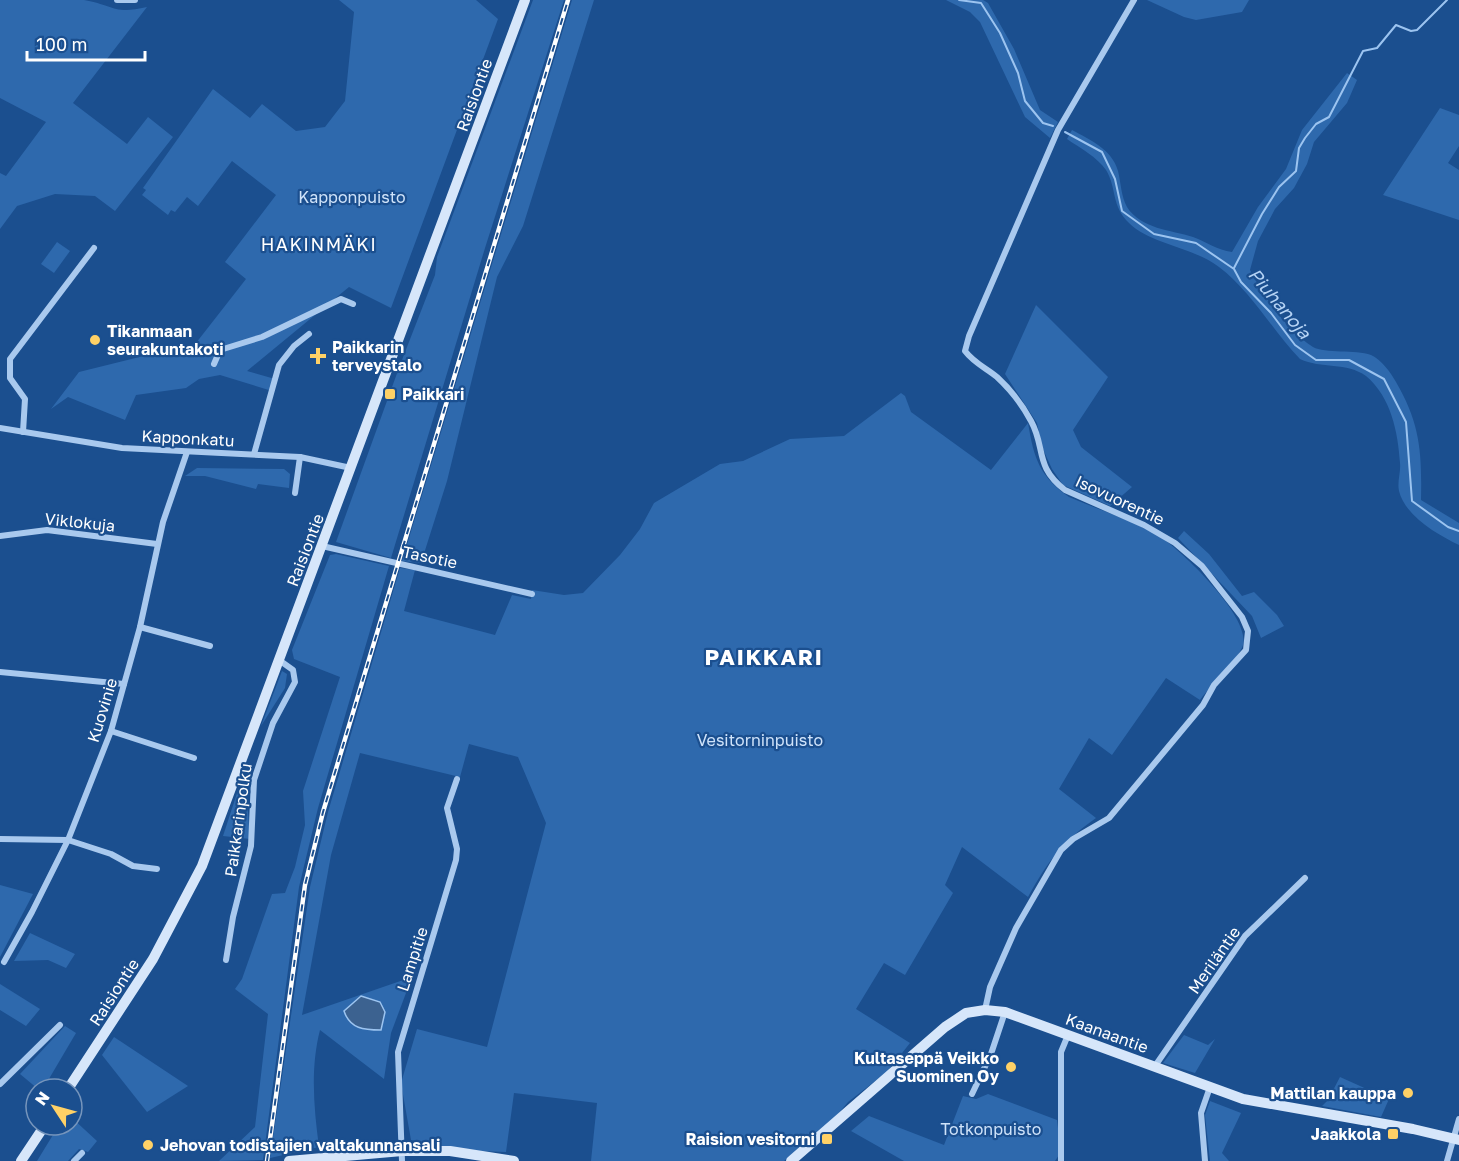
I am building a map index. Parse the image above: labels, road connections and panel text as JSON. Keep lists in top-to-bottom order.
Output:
{
  "streets": {
    "main road": ["Raisiontie", "Kaanaantie"],
    "street": [
      "Kapponkatu",
      "Isovuorentie",
      "Viklokuja",
      "Tasotie",
      "Kuovinie",
      "Paikkarinpolku",
      "Lampitie",
      "Meriläntie"
    ]
  },
  "crossings": [
    ["Raisiontie", "Kapponkatu"],
    ["Raisiontie", "Tasotie"],
    ["Raisiontie", "Paikkarinpolku"],
    ["Kapponkatu", "Kuovinie"],
    ["Isovuorentie", "Kaanaantie"],
    ["Viklokuja", "Kuovinie"],
    ["Meriläntie", "Kaanaantie"]
  ],
  "districts": ["HAKINMÄKI", "PAIKKARI"],
  "water": ["Piuhanoja"],
  "parks": ["Kapponpuisto", "Vesitorninpuisto", "Totkonpuisto"],
  "places": {
    "other": [
      "Tikanmaan seurakuntakoti",
      "Kultaseppä Veikko Suominen Oy",
      "Mattilan kauppa",
      "Jehovan todistajien valtakunnansali"
    ],
    "health": ["Paikkarin terveystalo"],
    "transit": ["Paikkari", "Jaakkola", "Raision vesitorni"]
  },
  "scale_bar": "100 m",
  "north": "top left"
}
